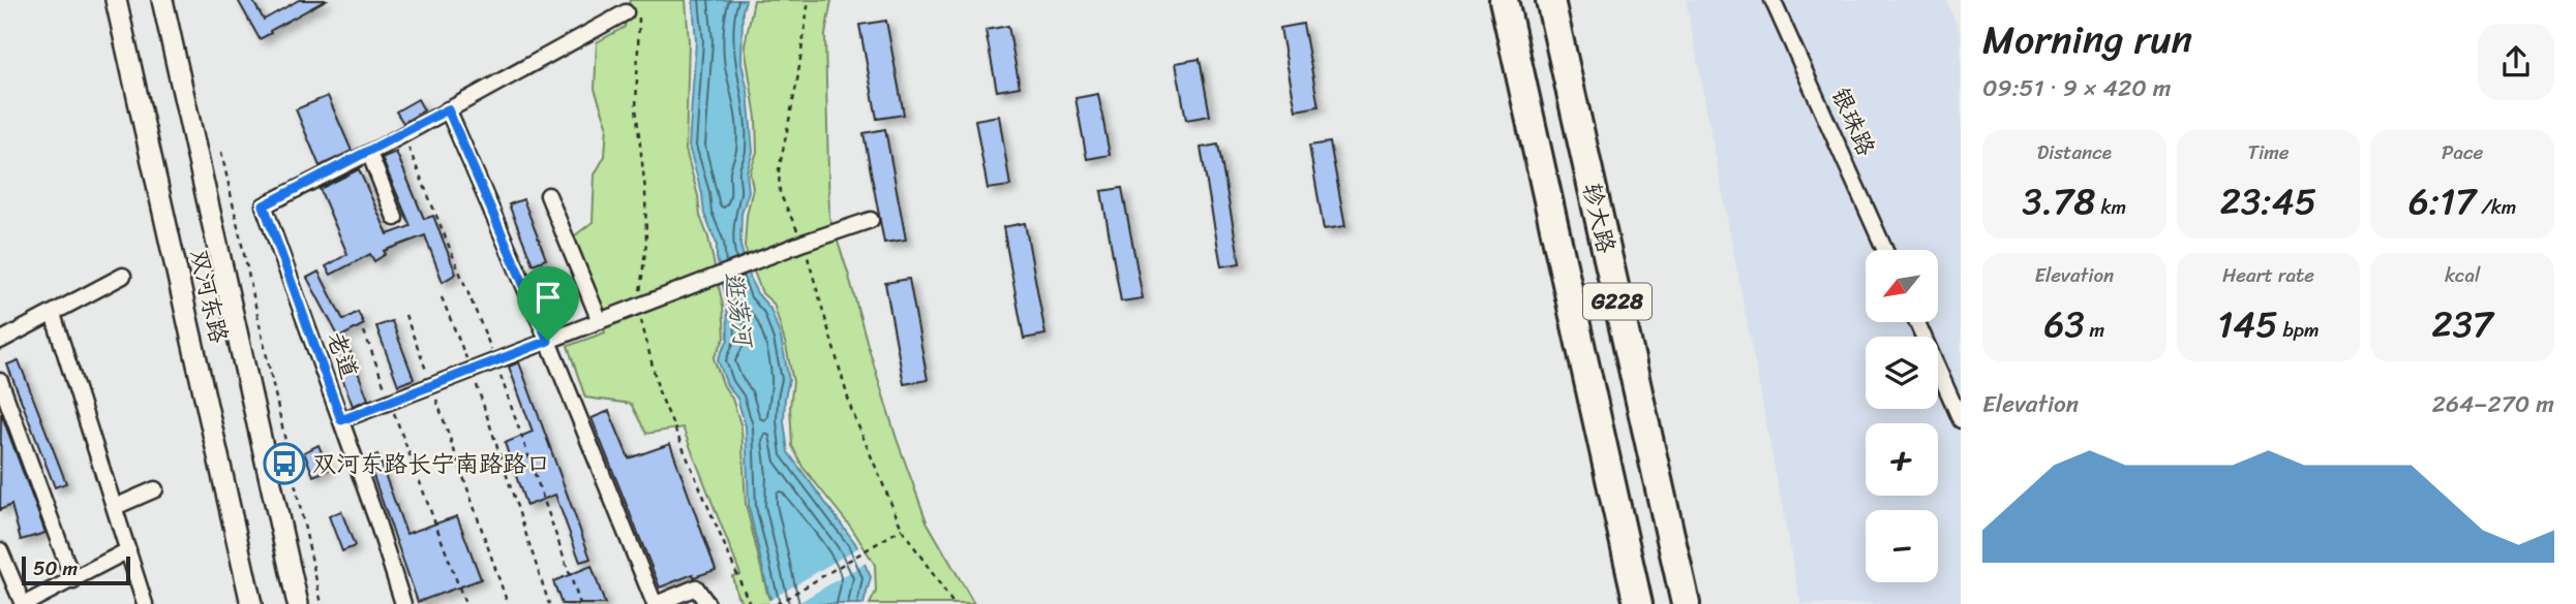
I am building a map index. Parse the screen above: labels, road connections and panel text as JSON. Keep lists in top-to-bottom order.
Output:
{
  "streets": {
    "highway": ["轸大路", "G228"],
    "street": ["银珠路", "双河东路", "老道"]
  },
  "water": ["逛荡河"],
  "places": {
    "bus stop": ["双河东路长宁南路路口"]
  },
  "scale_bar": "50 m",
  "north": "bottom left",
  "page": {
    "heading": ["Morning run", "09:51 · 9 × 420 m"],
    "stats": [
      ["Distance", "3.78 km"],
      ["Time", "23:45"],
      ["Pace", "6:17 /km"],
      ["Elevation", "63 m"],
      ["Heart rate", "145 bpm"],
      ["kcal", "237"]
    ],
    "map_buttons": ["+", "−"],
    "chart": ["Elevation", "264–270 m"],
    "scale": "50 m"
  }
}
